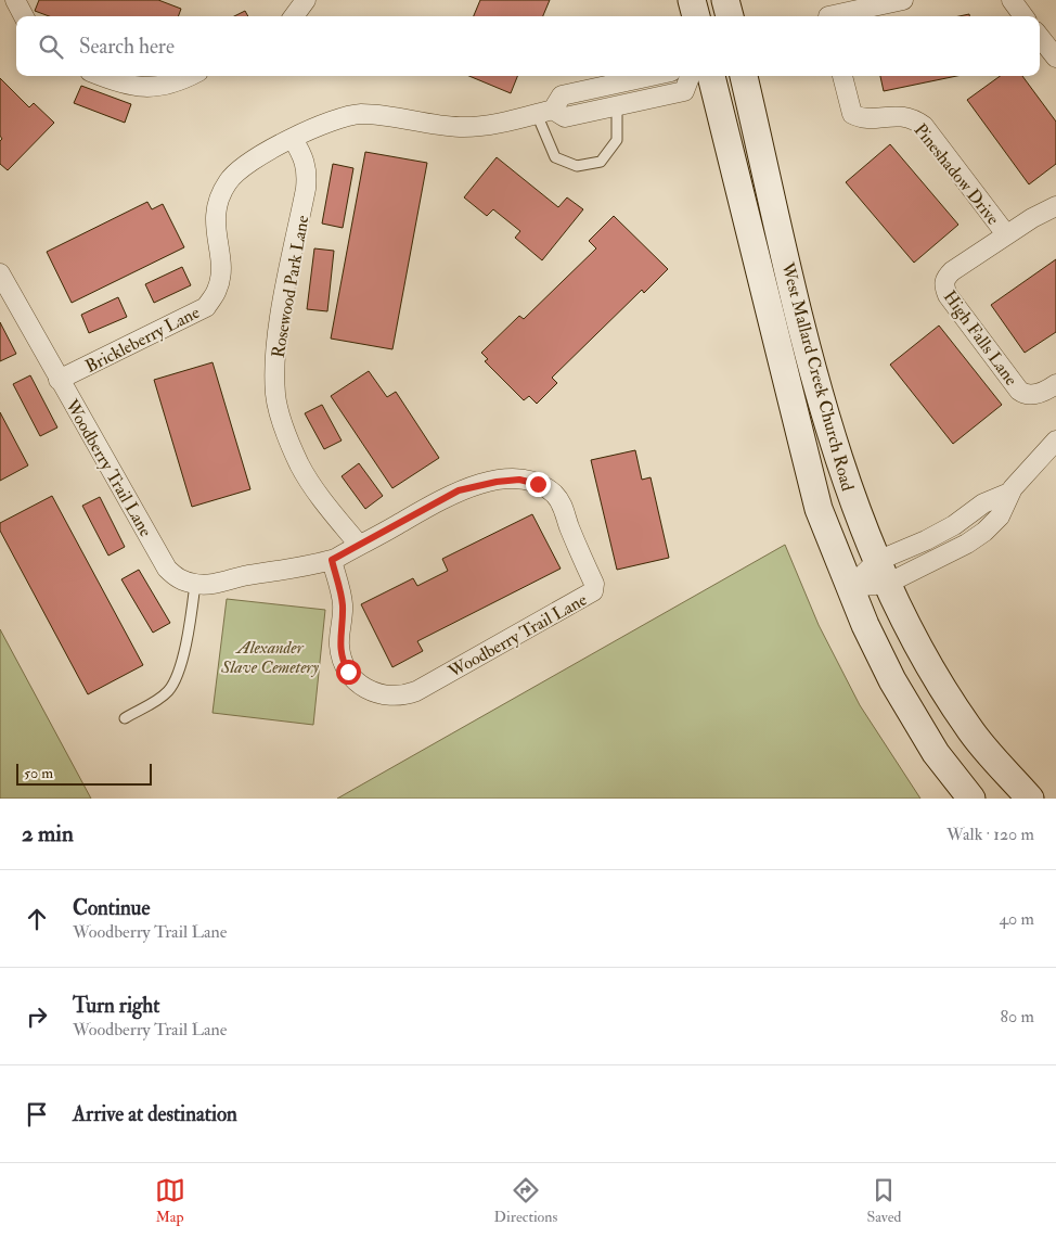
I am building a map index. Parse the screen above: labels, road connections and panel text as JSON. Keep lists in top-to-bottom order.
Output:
{
  "streets": {
    "main road": ["West Mallard Creek Church Road"],
    "street": [
      "Pineshadow Drive",
      "Rosewood Park Lane",
      "High Falls Lane",
      "Brickleberry Lane",
      "Woodberry Trail Lane"
    ]
  },
  "crossings": [
    ["Pineshadow Drive", "High Falls Lane"],
    ["Rosewood Park Lane", "Brickleberry Lane"],
    ["Rosewood Park Lane", "Woodberry Trail Lane"],
    ["Brickleberry Lane", "Woodberry Trail Lane"]
  ],
  "parks": ["Alexander Slave Cemetery"],
  "scale_bar": "50 m",
  "page": {
    "search": "Search here",
    "scale": "50 m",
    "heading": ["2 min", "Walk · 120 m"],
    "list": [
      ["Continue", "Woodberry Trail Lane", "40 m"],
      ["Turn right", "Woodberry Trail Lane", "80 m"],
      "Arrive at destination"
    ],
    "nav": ["Map", "Directions", "Saved"]
  }
}
